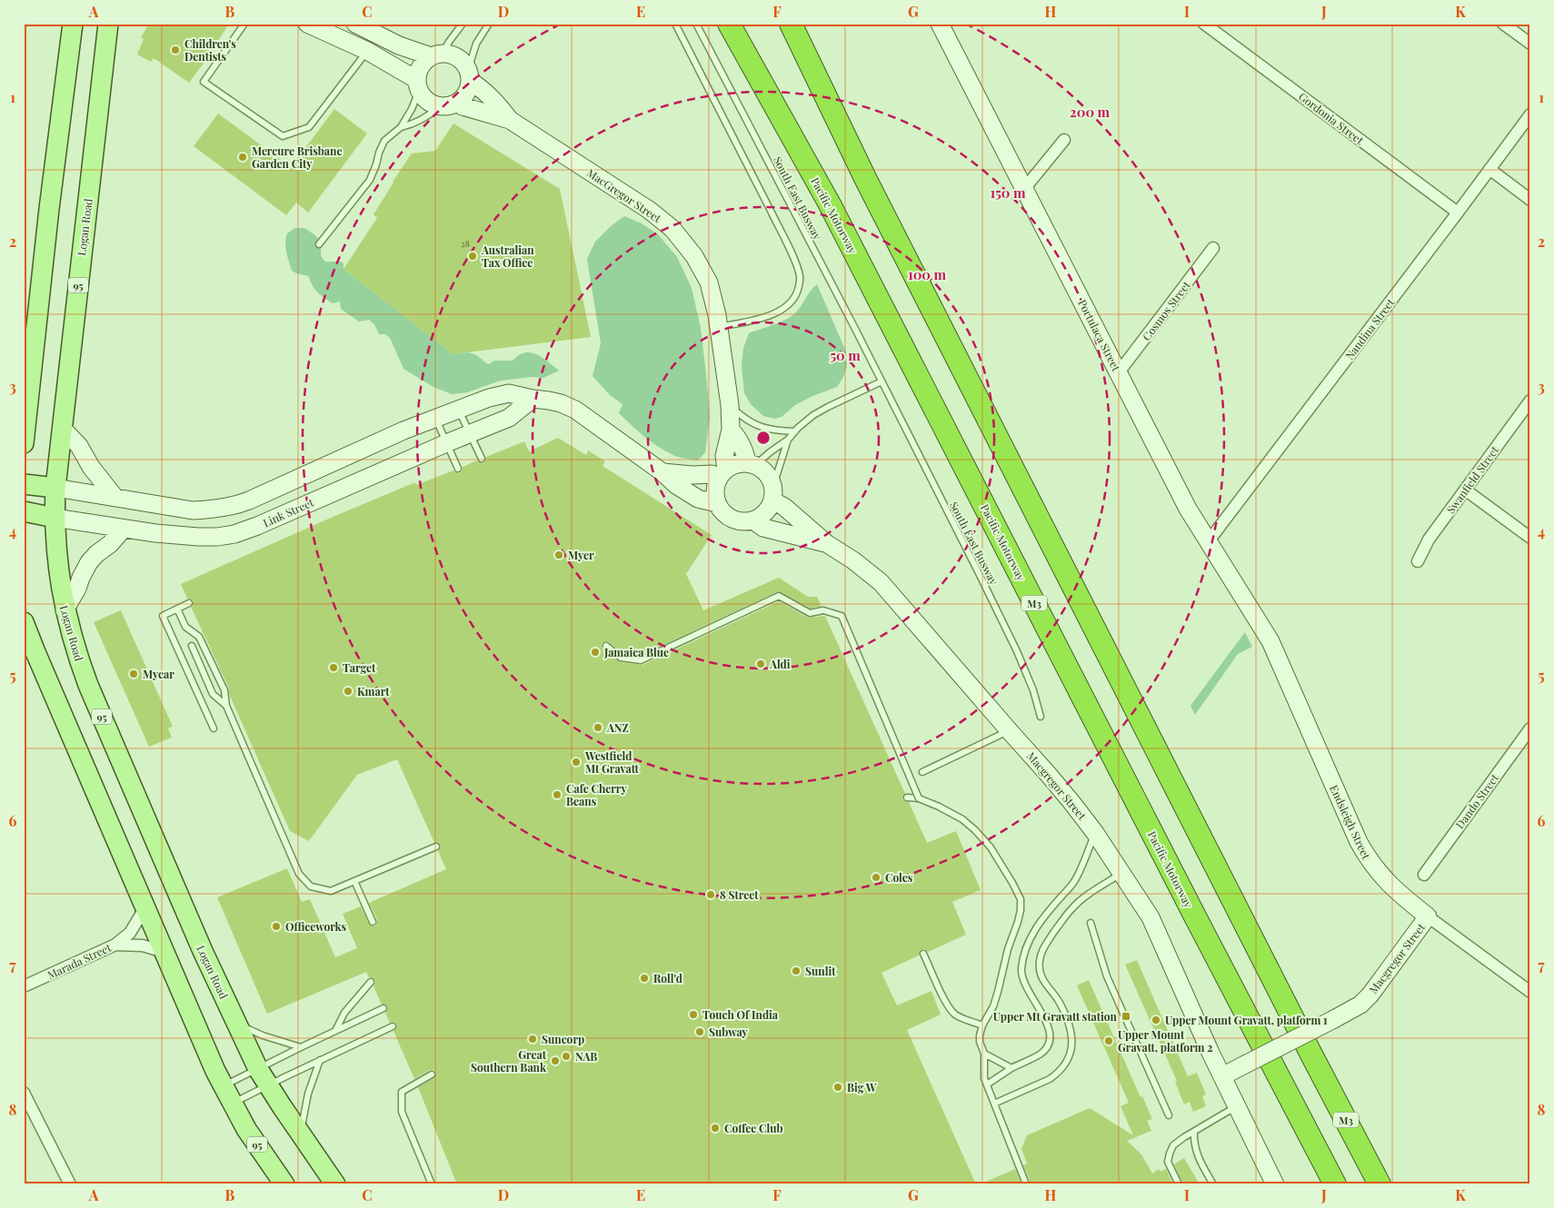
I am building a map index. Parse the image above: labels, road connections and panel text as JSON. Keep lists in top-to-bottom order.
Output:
{
  "streets": {
    "highway": ["Pacific Motorway", "M3"],
    "main road": ["Logan Road", "95", "Link Street"],
    "street": [
      "Gordonia Street",
      "MacGregor Street",
      "Cosmos Street",
      "Nandina Street",
      "Portulaca Street",
      "Swanfield Street",
      "Macgregor Street",
      "Dando Street",
      "Endsleigh Street",
      "Marada Street"
    ],
    "lane": ["South East Busway"]
  },
  "crossings": [
    ["Gordonia Street", "Nandina Street"],
    ["MacGregor Street", "Macgregor Street"],
    ["Logan Road", "Link Street"],
    ["95", "Marada Street"],
    ["Cosmos Street", "Portulaca Street"],
    ["Nandina Street", "Portulaca Street"],
    ["Portulaca Street", "Endsleigh Street"],
    ["Macgregor Street", "Endsleigh Street"]
  ],
  "places": {
    "other": [
      "Children's Dentists",
      "Mercure Brisbane Garden City",
      "Australian Tax Office",
      "Myer",
      "Jamaica Blue",
      "Aldi",
      "Target",
      "Mycar",
      "Kmart",
      "ANZ",
      "Westfield Mt Gravatt",
      "Cafe Cherry Beans",
      "Coles",
      "8 Street",
      "Officeworks",
      "Sunlit",
      "Roll'd",
      "Touch Of India",
      "Upper Mount Gravatt, platform 1",
      "Subway",
      "Suncorp",
      "Upper Mount Gravatt, platform 2",
      "NAB",
      "Great Southern Bank",
      "Big W",
      "Coffee Club"
    ],
    "transit": ["Upper Mt Gravatt station"]
  },
  "house_numbers": ["28"],
  "grid": {
    "columns": [
      "A",
      "B",
      "C",
      "D",
      "E",
      "F",
      "G",
      "H",
      "I",
      "J",
      "K"
    ],
    "rows": [
      "1",
      "2",
      "3",
      "4",
      "5",
      "6",
      "7",
      "8"
    ]
  },
  "rings": [
    "200 m",
    "150 m",
    "100 m",
    "50 m"
  ]
}
